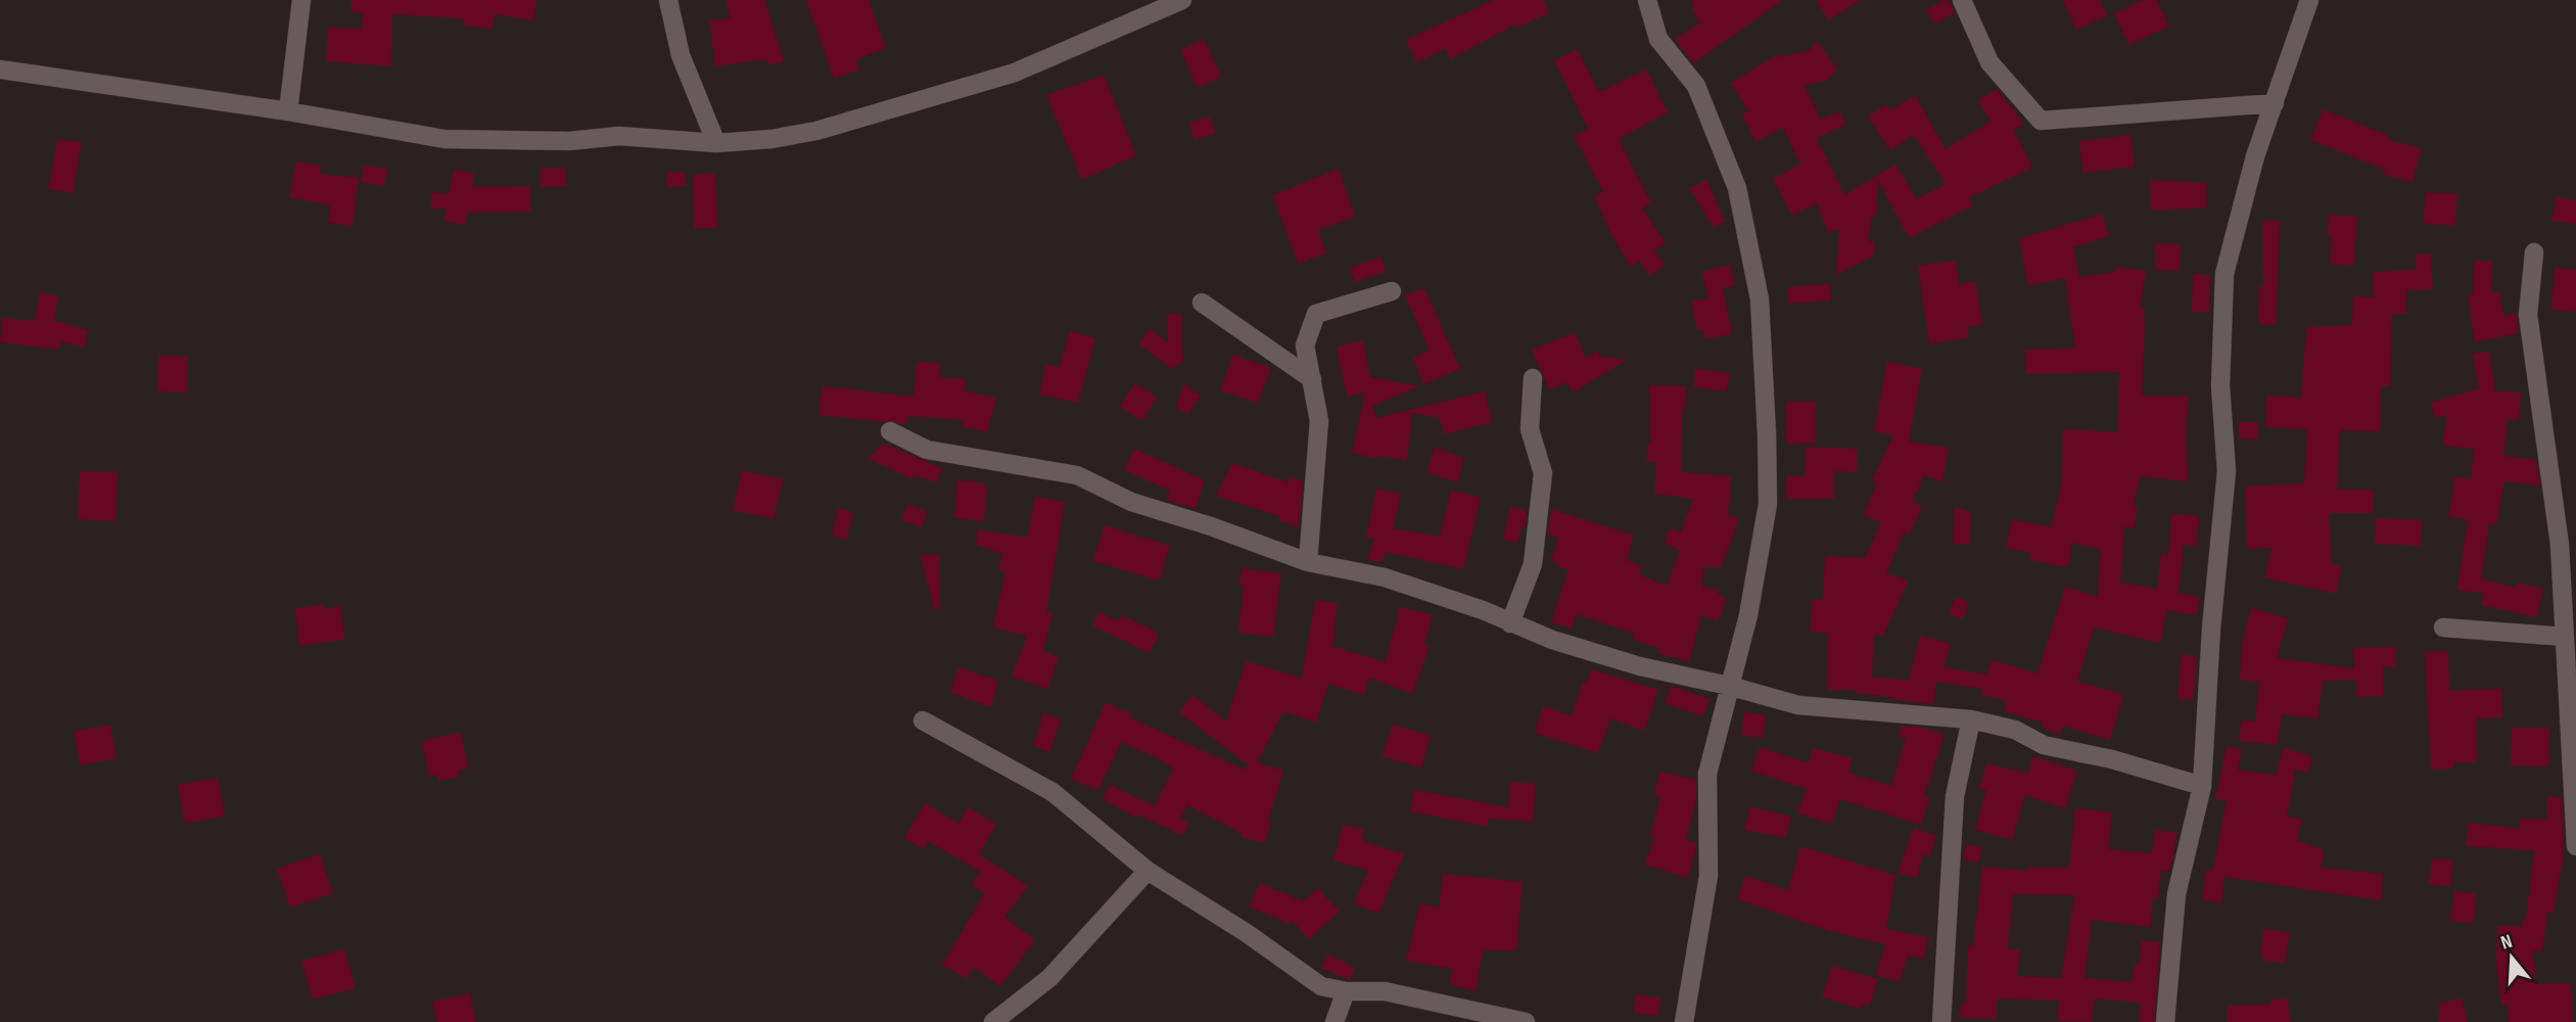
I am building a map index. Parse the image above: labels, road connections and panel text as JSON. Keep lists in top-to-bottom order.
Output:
{
  "north": "top"
}
